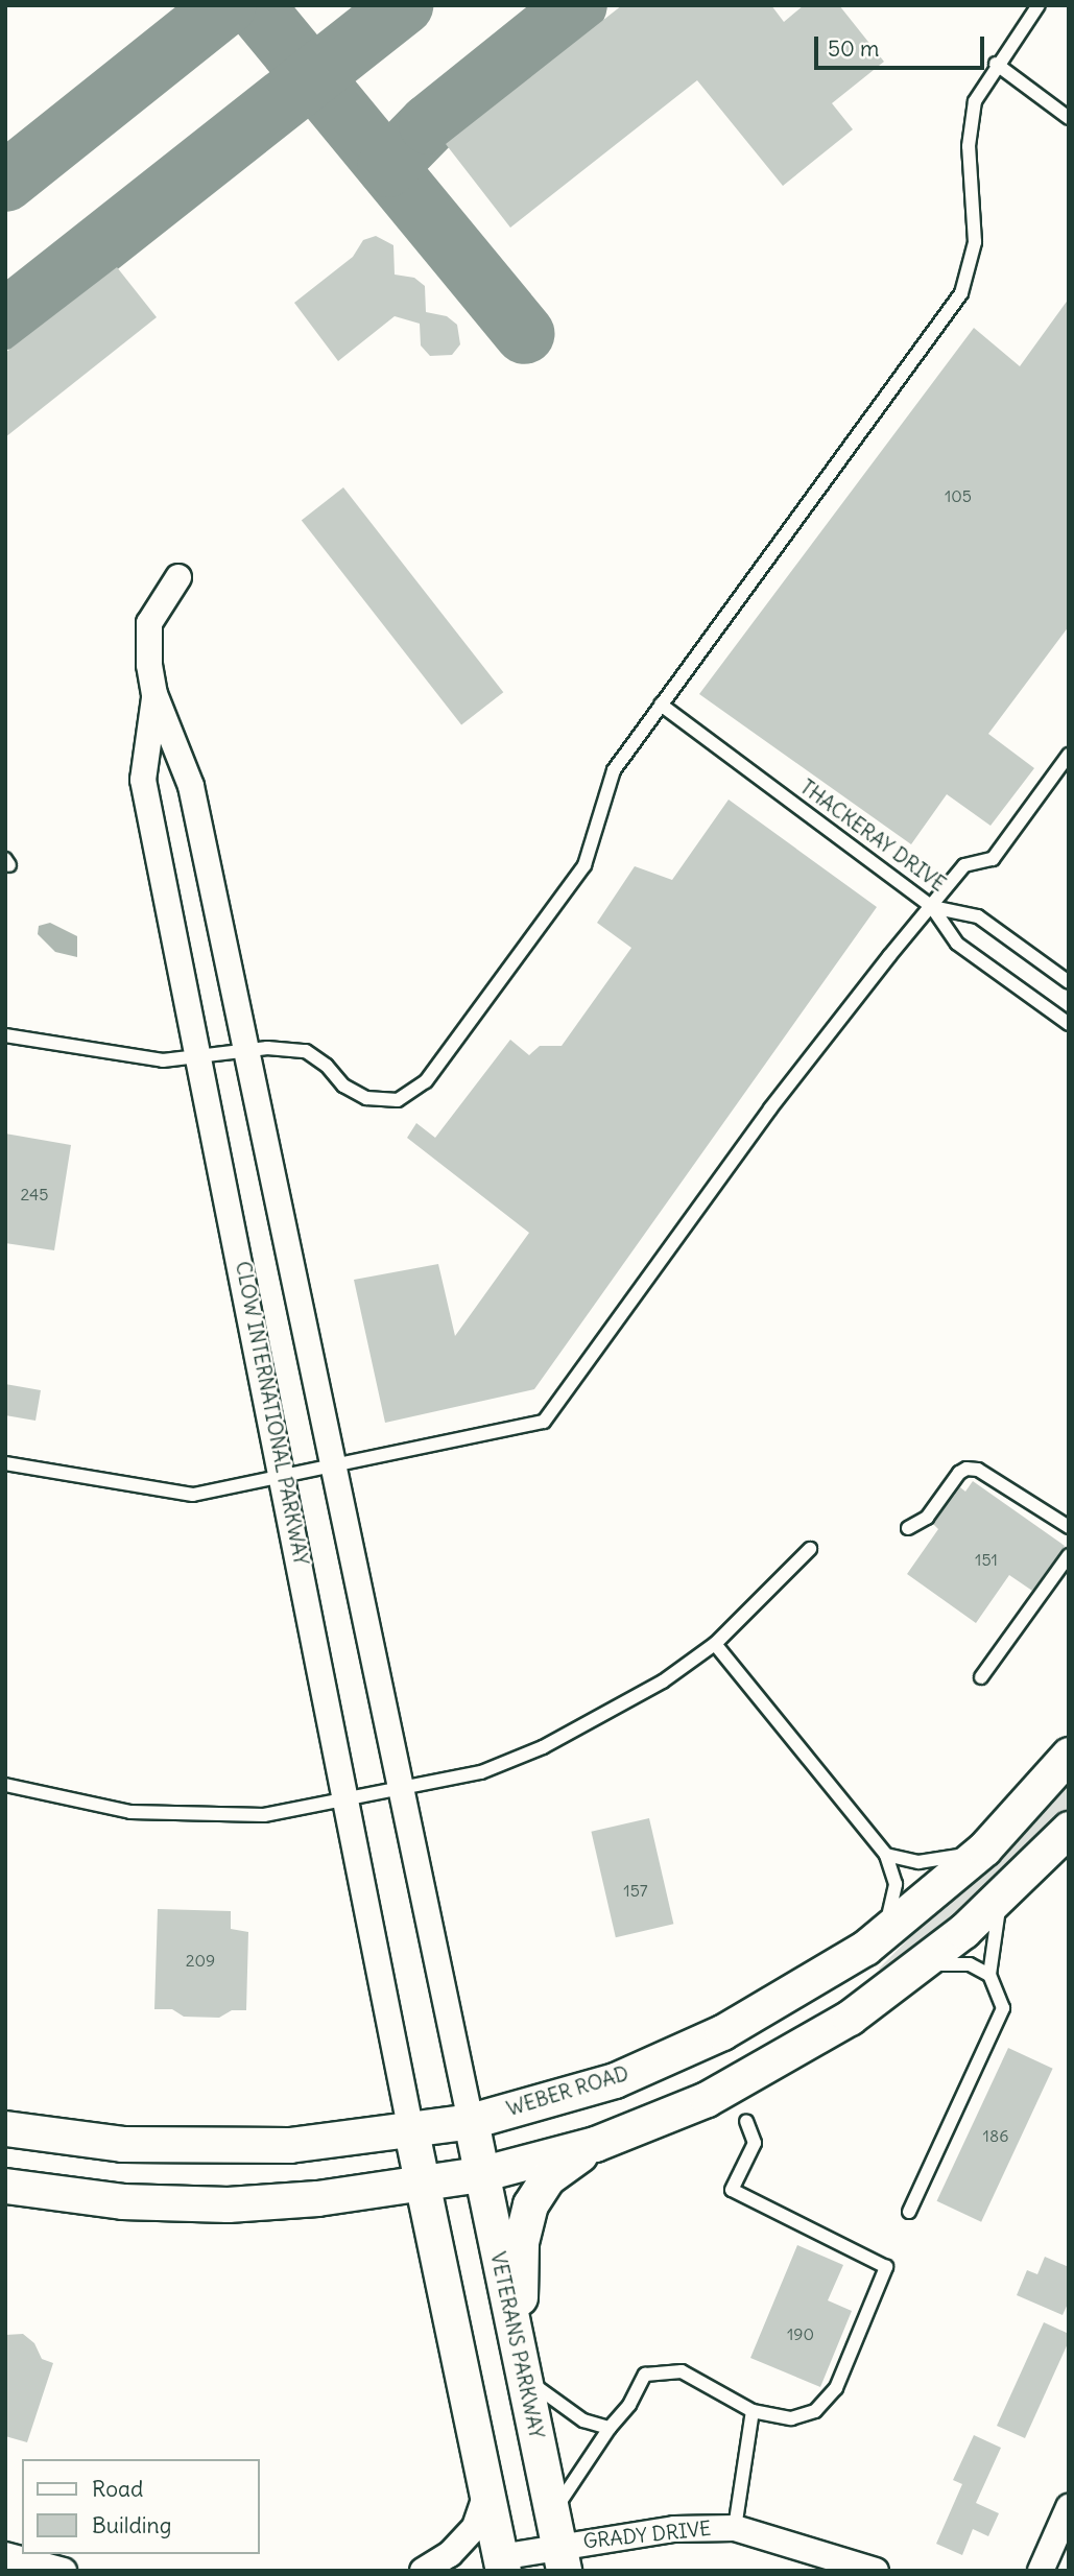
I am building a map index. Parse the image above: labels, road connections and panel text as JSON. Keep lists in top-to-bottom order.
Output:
{
  "streets": {
    "main road": ["WEBER ROAD", "VETERANS PARKWAY"],
    "street": ["CLOW INTERNATIONAL PARKWAY", "GRADY DRIVE"],
    "lane": ["THACKERAY DRIVE"]
  },
  "crossings": [
    ["CLOW INTERNATIONAL PARKWAY", "WEBER ROAD"],
    ["CLOW INTERNATIONAL PARKWAY", "VETERANS PARKWAY"],
    ["WEBER ROAD", "VETERANS PARKWAY"],
    ["VETERANS PARKWAY", "GRADY DRIVE"]
  ],
  "house_numbers": [
    "105",
    "245",
    "151",
    "157",
    "209",
    "186",
    "190"
  ],
  "legend": ["Road", "Building"],
  "scale_bar": "50 m"
}
